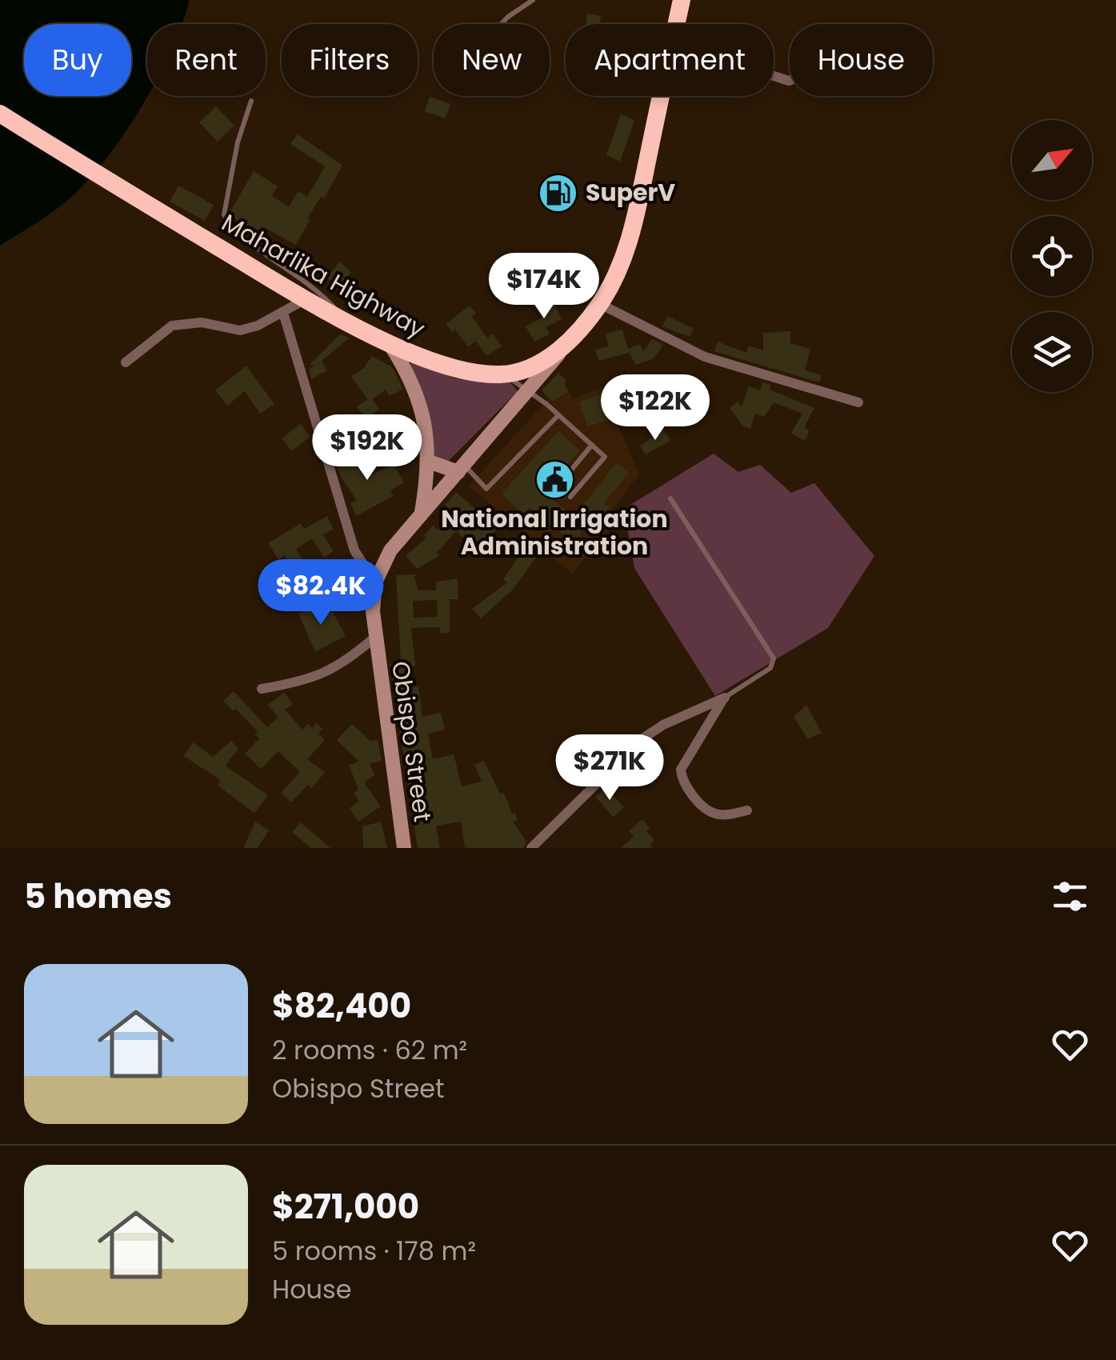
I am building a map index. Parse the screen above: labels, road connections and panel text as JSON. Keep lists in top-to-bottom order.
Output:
{
  "streets": {
    "highway": ["Maharlika Highway"],
    "street": ["Obispo Street"]
  },
  "crossings": [
    ["Maharlika Highway", "Obispo Street"]
  ],
  "places": {
    "fuel station": ["SuperV"],
    "public building": ["National Irrigation Administration"]
  },
  "north": "top right",
  "page": {
    "chip": [
      "Buy",
      "Rent",
      "Filters",
      "New",
      "Apartment",
      "House"
    ],
    "price": [
      "$174K",
      "$122K",
      "$192K",
      "$82.4K",
      "$271K"
    ],
    "heading": "5 homes",
    "list": [
      {
        "name": "$82,400",
        "note": "2 rooms · 62 m² · Obispo Street"
      },
      {
        "name": "$271,000",
        "note": "5 rooms · 178 m² · House"
      }
    ]
  }
}
